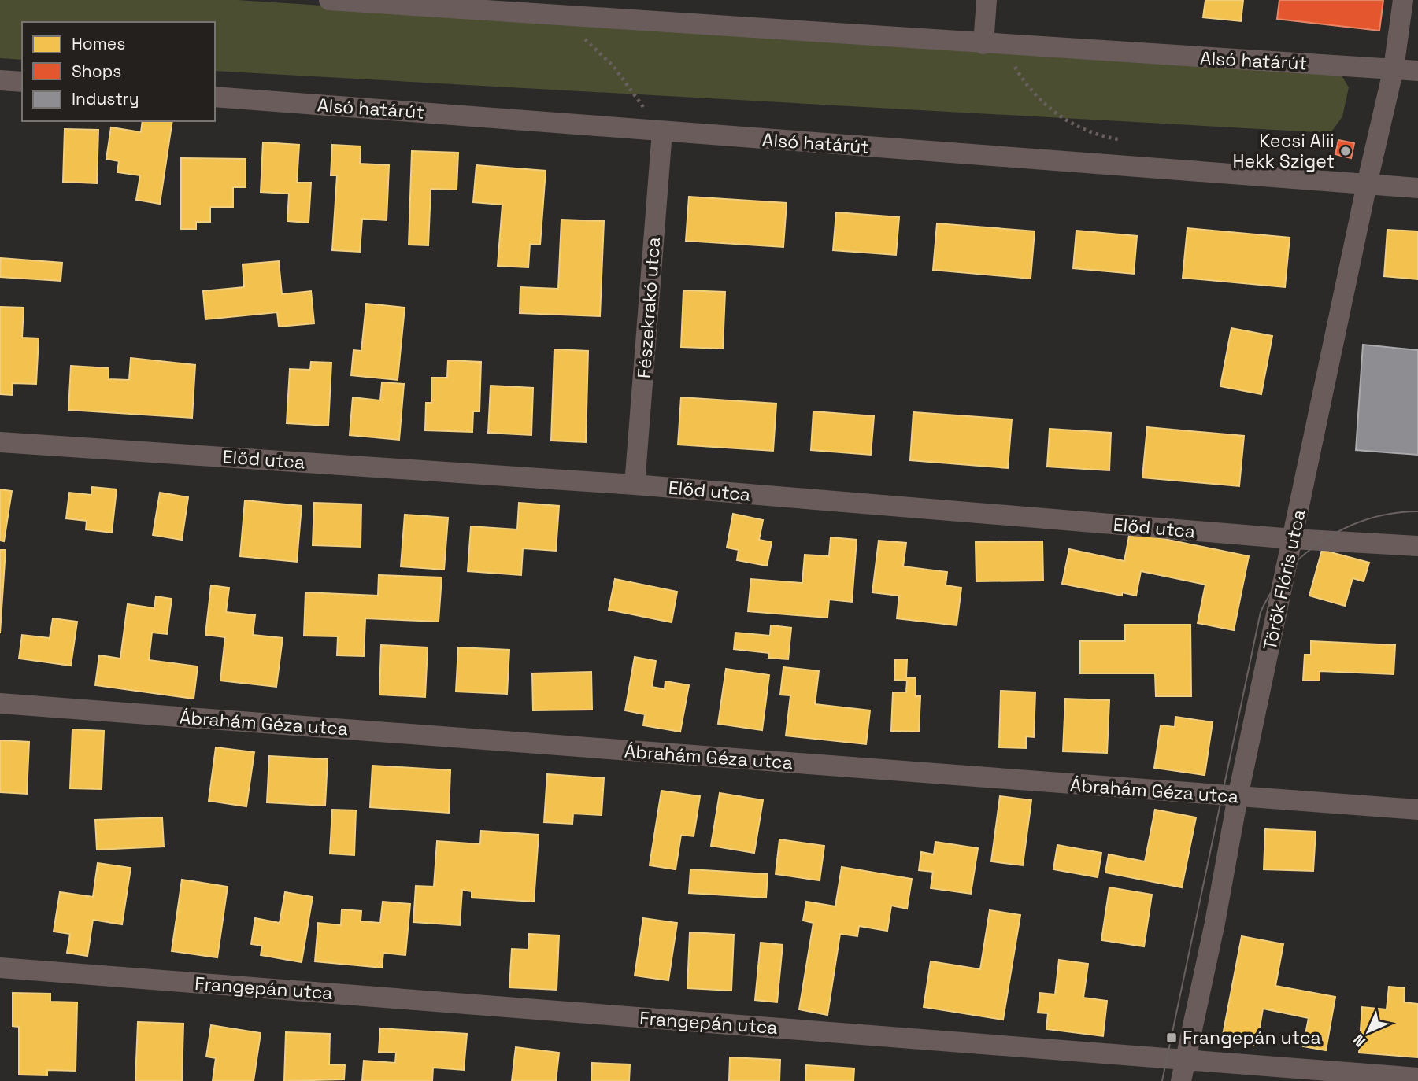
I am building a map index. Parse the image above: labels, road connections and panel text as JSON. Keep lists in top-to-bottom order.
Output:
{
  "streets": {
    "street": [
      "Alsó határút",
      "Fészekrakó utca",
      "Előd utca",
      "Török Flóris utca",
      "Ábrahám Géza utca",
      "Frangepán utca"
    ]
  },
  "crossings": [
    ["Alsó határút", "Fészekrakó utca"],
    ["Alsó határút", "Török Flóris utca"],
    ["Fészekrakó utca", "Előd utca"],
    ["Előd utca", "Török Flóris utca"],
    ["Török Flóris utca", "Ábrahám Géza utca"],
    ["Török Flóris utca", "Frangepán utca"]
  ],
  "places": {
    "other": ["Kecsi Alii Hekk Sziget"],
    "transit": ["Frangepán utca"]
  },
  "legend": ["Homes", "Shops", "Industry"],
  "north": "bottom left"
}
